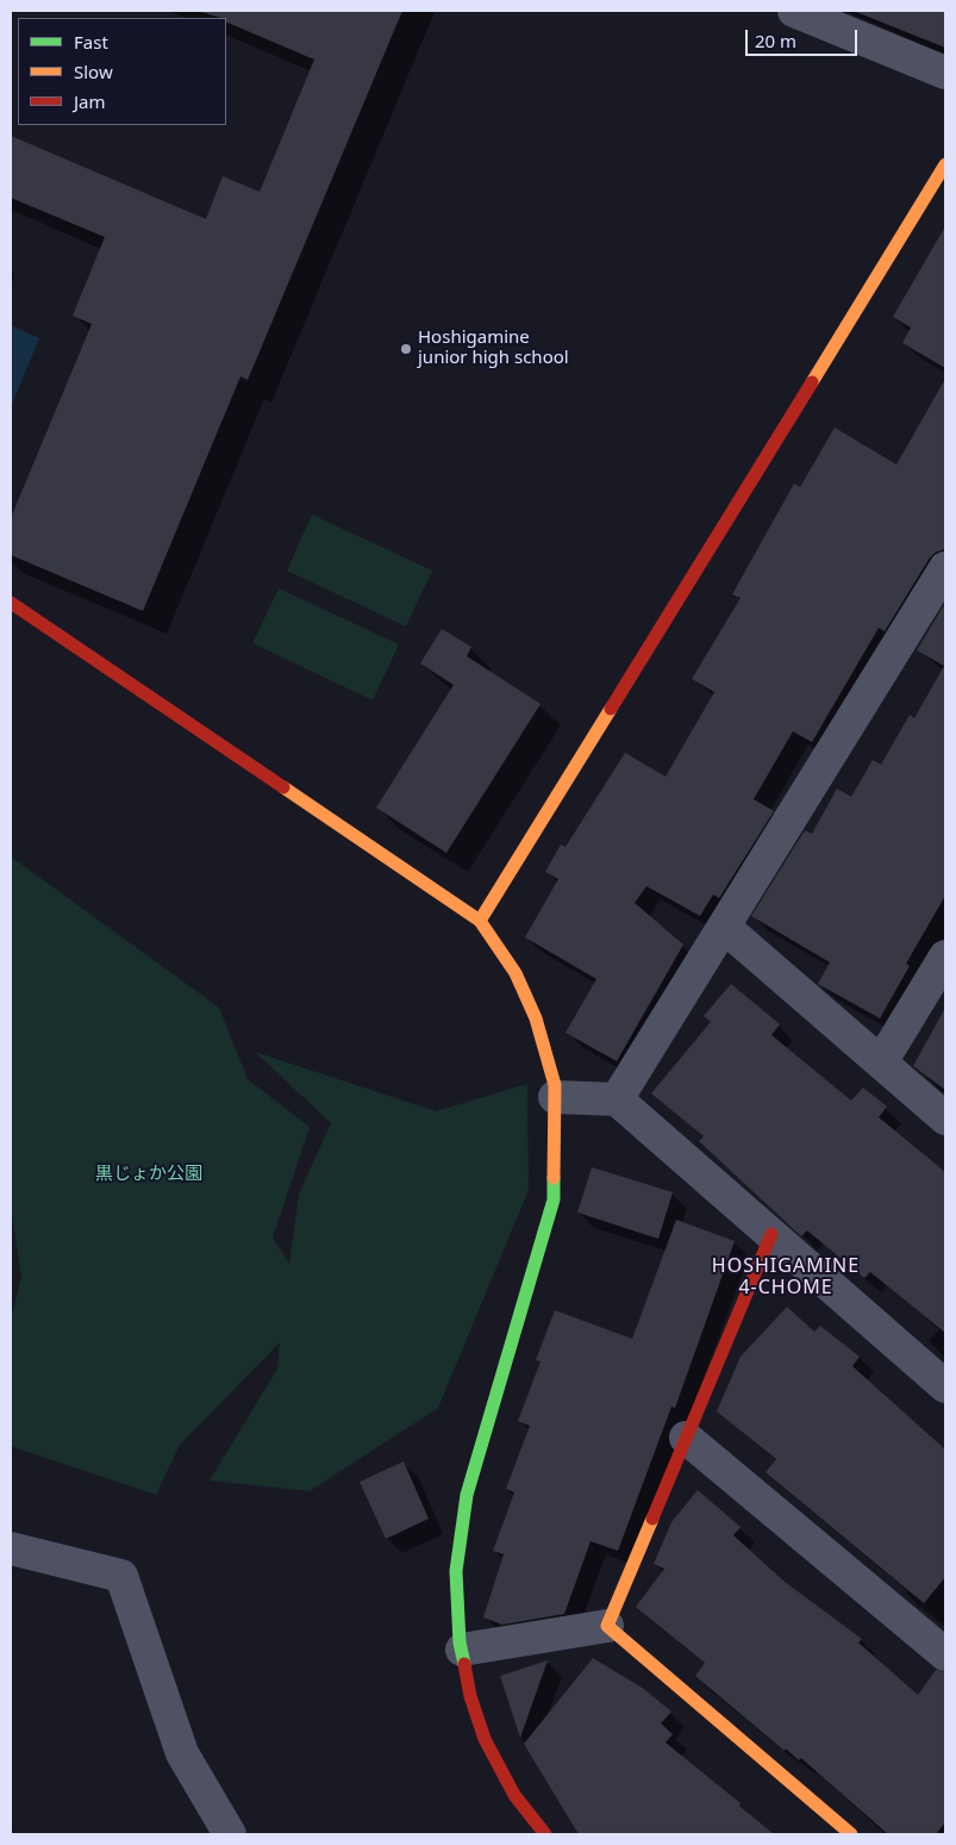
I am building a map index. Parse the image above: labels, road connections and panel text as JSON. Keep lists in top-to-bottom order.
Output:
{
  "districts": ["HOSHIGAMINE 4-CHOME"],
  "parks": ["黒じょか公園"],
  "places": ["Hoshigamine junior high school"],
  "legend": ["Fast", "Slow", "Jam"],
  "scale_bar": "20 m"
}
